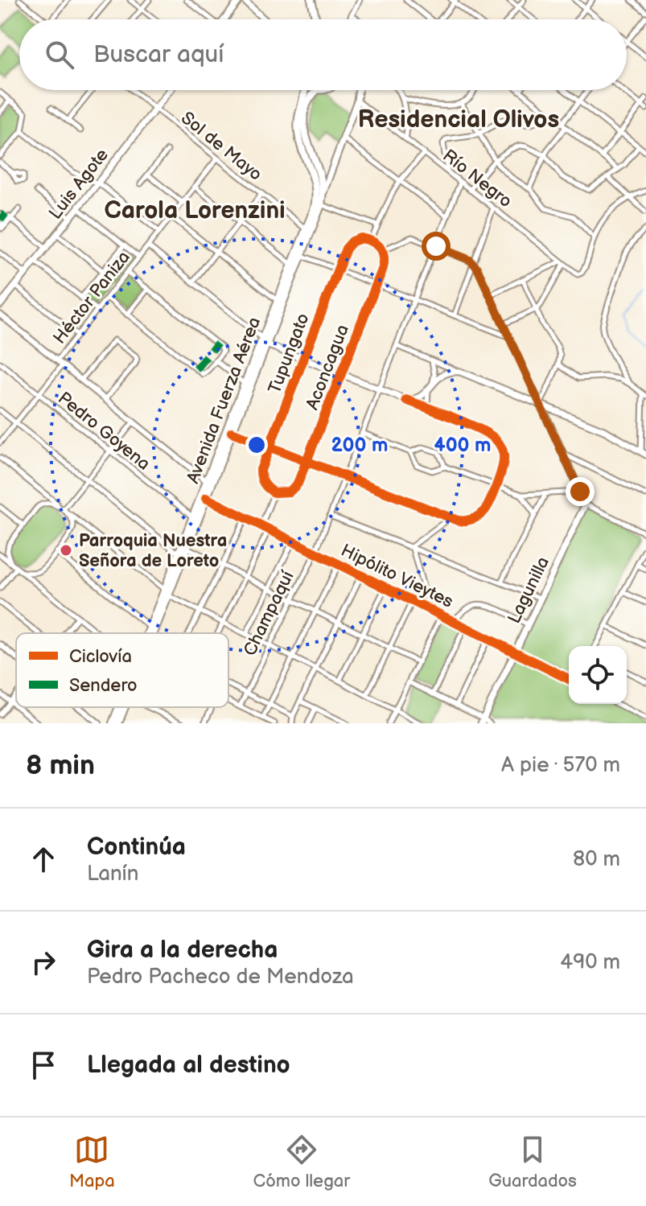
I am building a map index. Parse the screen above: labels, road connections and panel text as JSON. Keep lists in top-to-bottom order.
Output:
{
  "streets": {
    "main road": ["Luis Agote", "Avenida Fuerza Aérea", "Lagunilla"],
    "street": [
      "Sol de Mayo",
      "Río Negro",
      "Héctor Paniza",
      "Tupungato",
      "Aconcagua",
      "Pedro Goyena",
      "Hipólito Vieytes",
      "Champaquí"
    ]
  },
  "crossings": [
    ["Sol de Mayo", "Luis Agote"],
    ["Sol de Mayo", "Héctor Paniza"],
    ["Sol de Mayo", "Avenida Fuerza Aérea"],
    ["Río Negro", "Champaquí"],
    ["Héctor Paniza", "Pedro Goyena"],
    ["Tupungato", "Aconcagua"],
    ["Avenida Fuerza Aérea", "Pedro Goyena"],
    ["Avenida Fuerza Aérea", "Hipólito Vieytes"],
    ["Hipólito Vieytes", "Lagunilla"],
    ["Hipólito Vieytes", "Champaquí"]
  ],
  "districts": ["Residencial Olivos", "Carola Lorenzini"],
  "places": ["Parroquia Nuestra Señora de Loreto"],
  "legend": ["Ciclovía", "Sendero"],
  "page": {
    "search": "Buscar aquí",
    "heading": ["8 min", "A pie · 570 m"],
    "list": [
      ["Continúa", "Lanín", "80 m"],
      ["Gira a la derecha", "Pedro Pacheco de Mendoza", "490 m"],
      "Llegada al destino"
    ],
    "nav": ["Mapa", "Cómo llegar", "Guardados"]
  },
  "rings": ["200 m", "400 m"]
}
